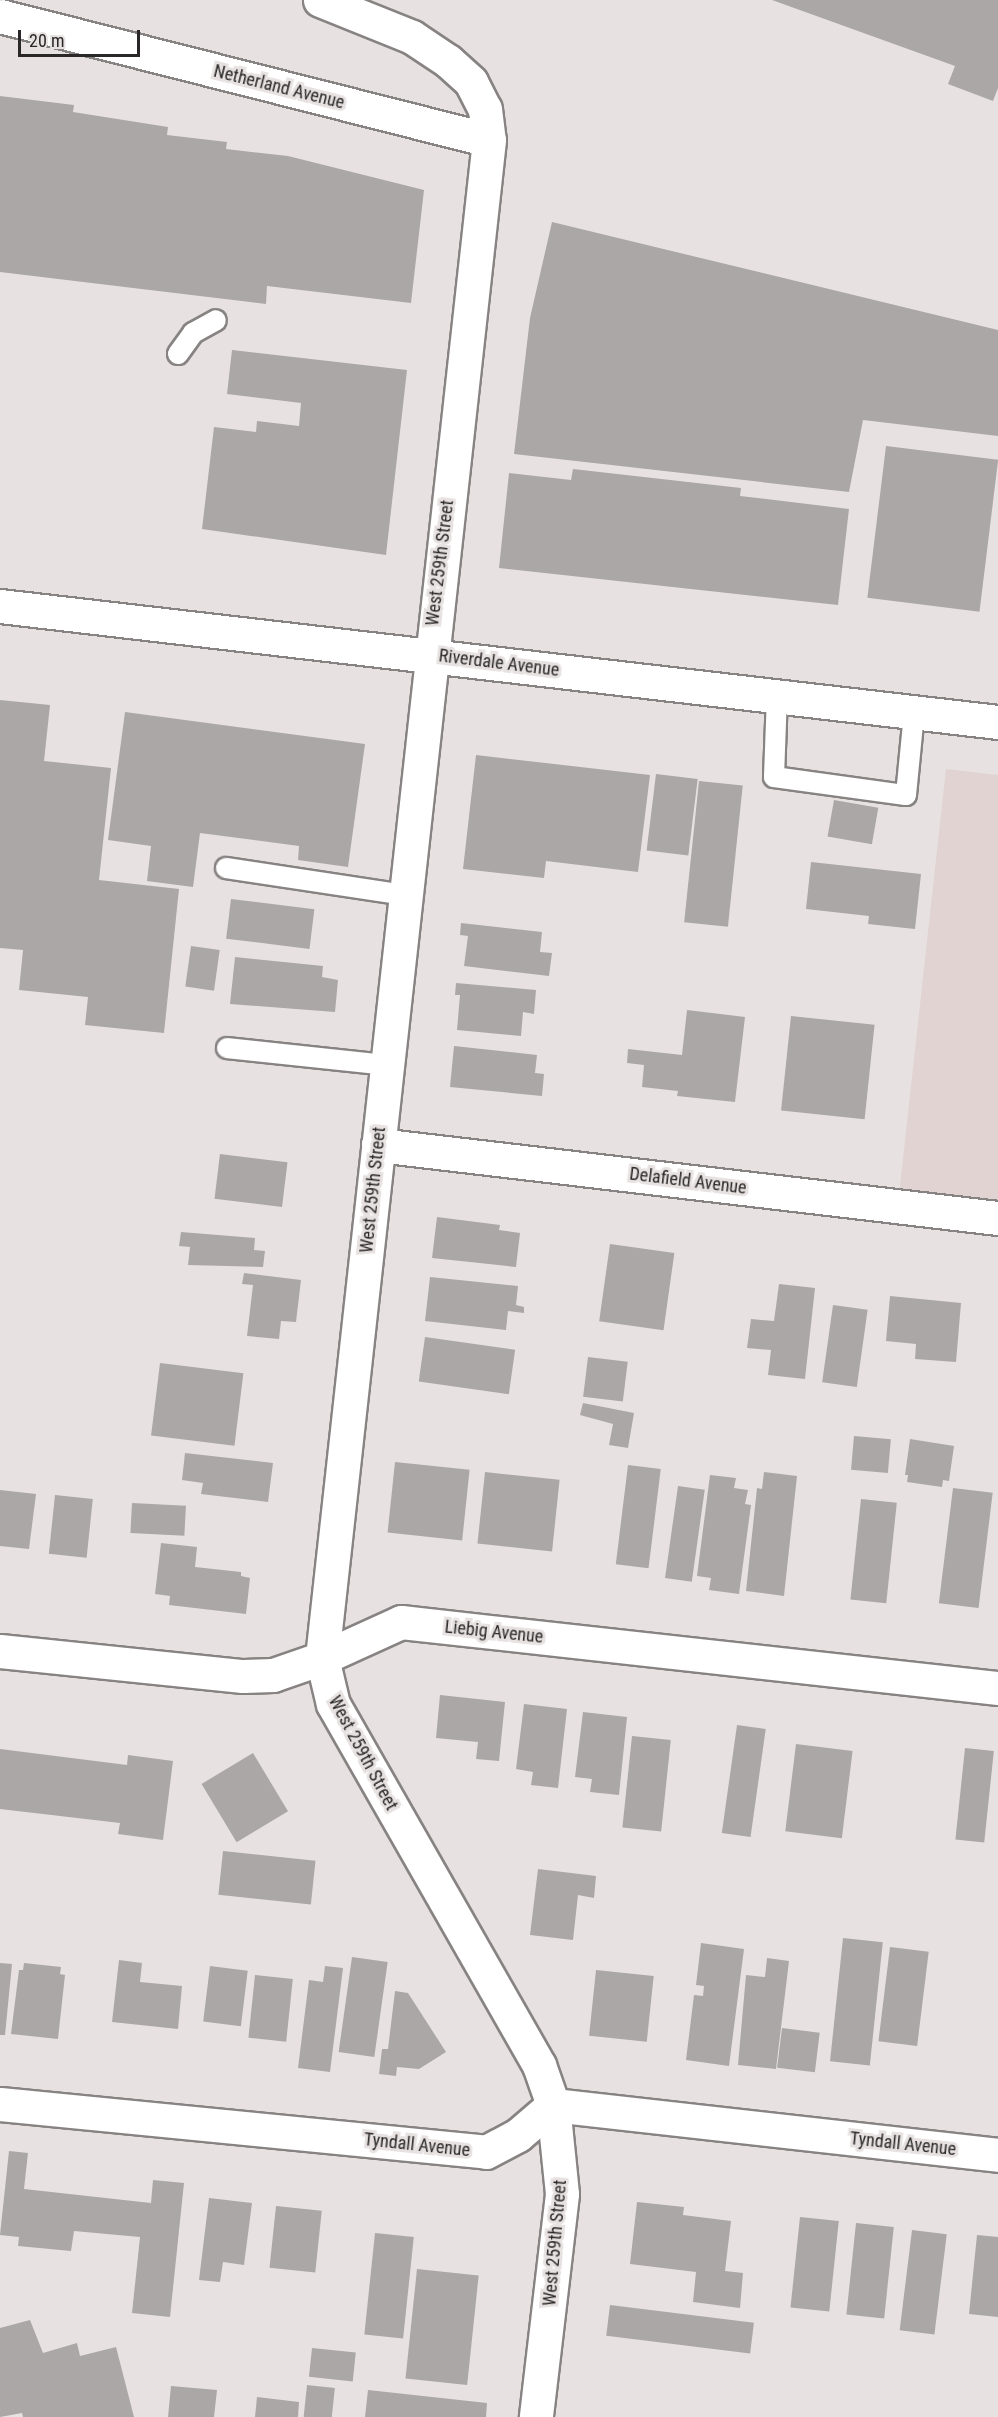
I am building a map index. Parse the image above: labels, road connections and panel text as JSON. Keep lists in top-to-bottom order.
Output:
{
  "streets": {
    "street": [
      "Netherland Avenue",
      "West 259th Street",
      "Riverdale Avenue",
      "Delafield Avenue",
      "Liebig Avenue",
      "Tyndall Avenue"
    ]
  },
  "crossings": [
    ["Netherland Avenue", "West 259th Street"],
    ["West 259th Street", "Riverdale Avenue"],
    ["West 259th Street", "Delafield Avenue"],
    ["West 259th Street", "Liebig Avenue"],
    ["West 259th Street", "Tyndall Avenue"]
  ],
  "scale_bar": "20 m"
}
